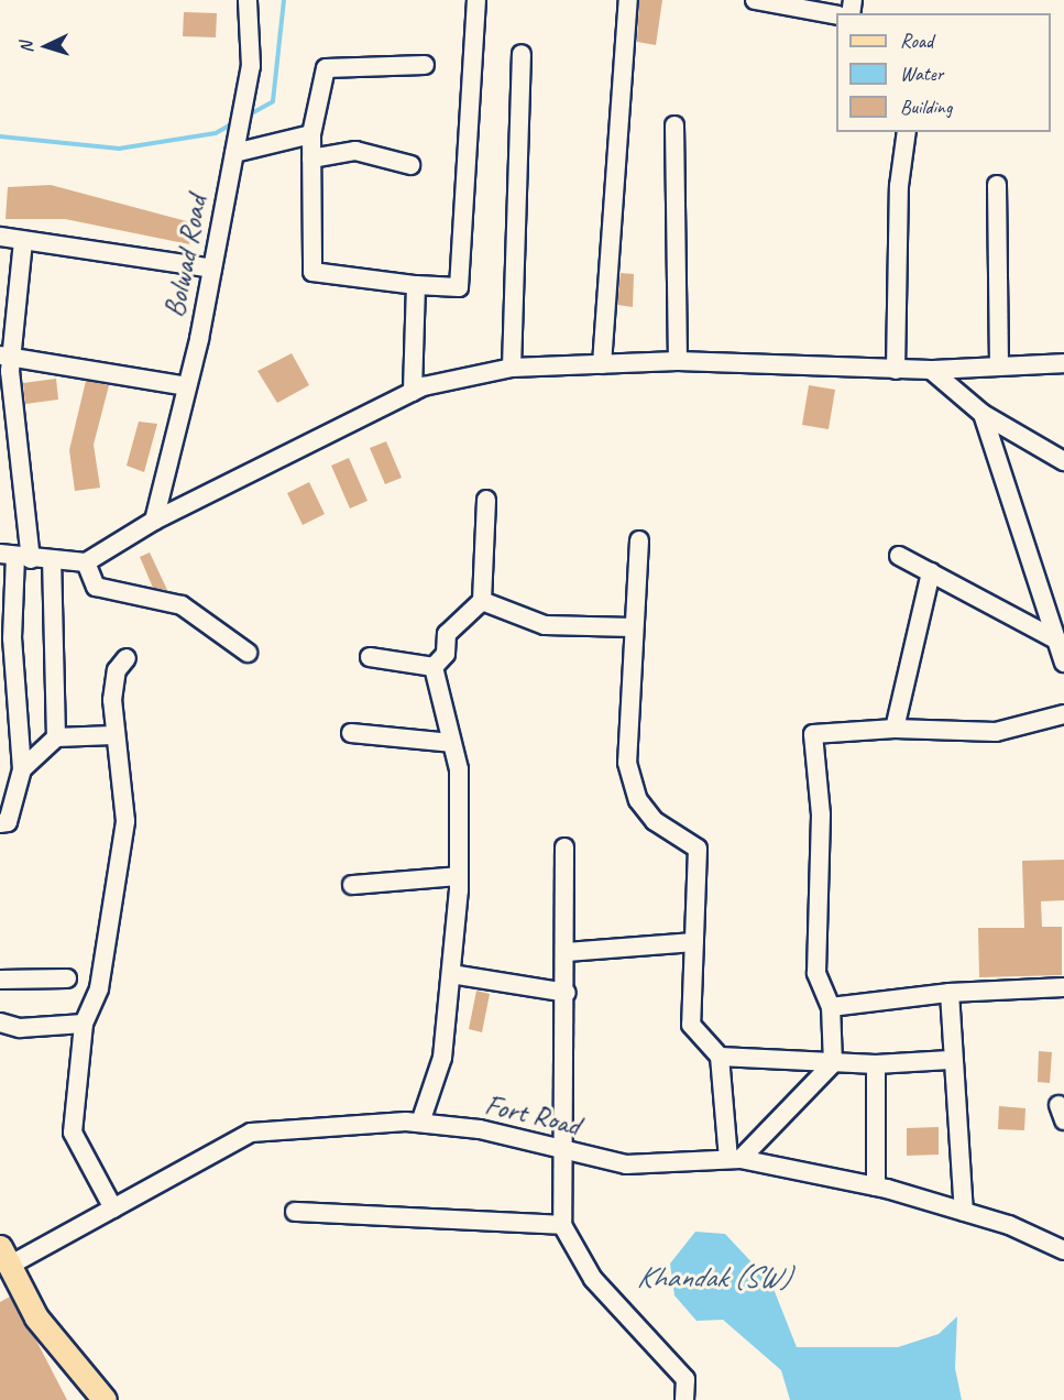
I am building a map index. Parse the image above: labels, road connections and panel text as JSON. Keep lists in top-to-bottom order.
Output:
{
  "streets": {
    "street": ["Bolwad Road", "Fort Road"]
  },
  "water": ["Khandak (SW)"],
  "legend": ["Road", "Water", "Building"],
  "north": "left"
}
